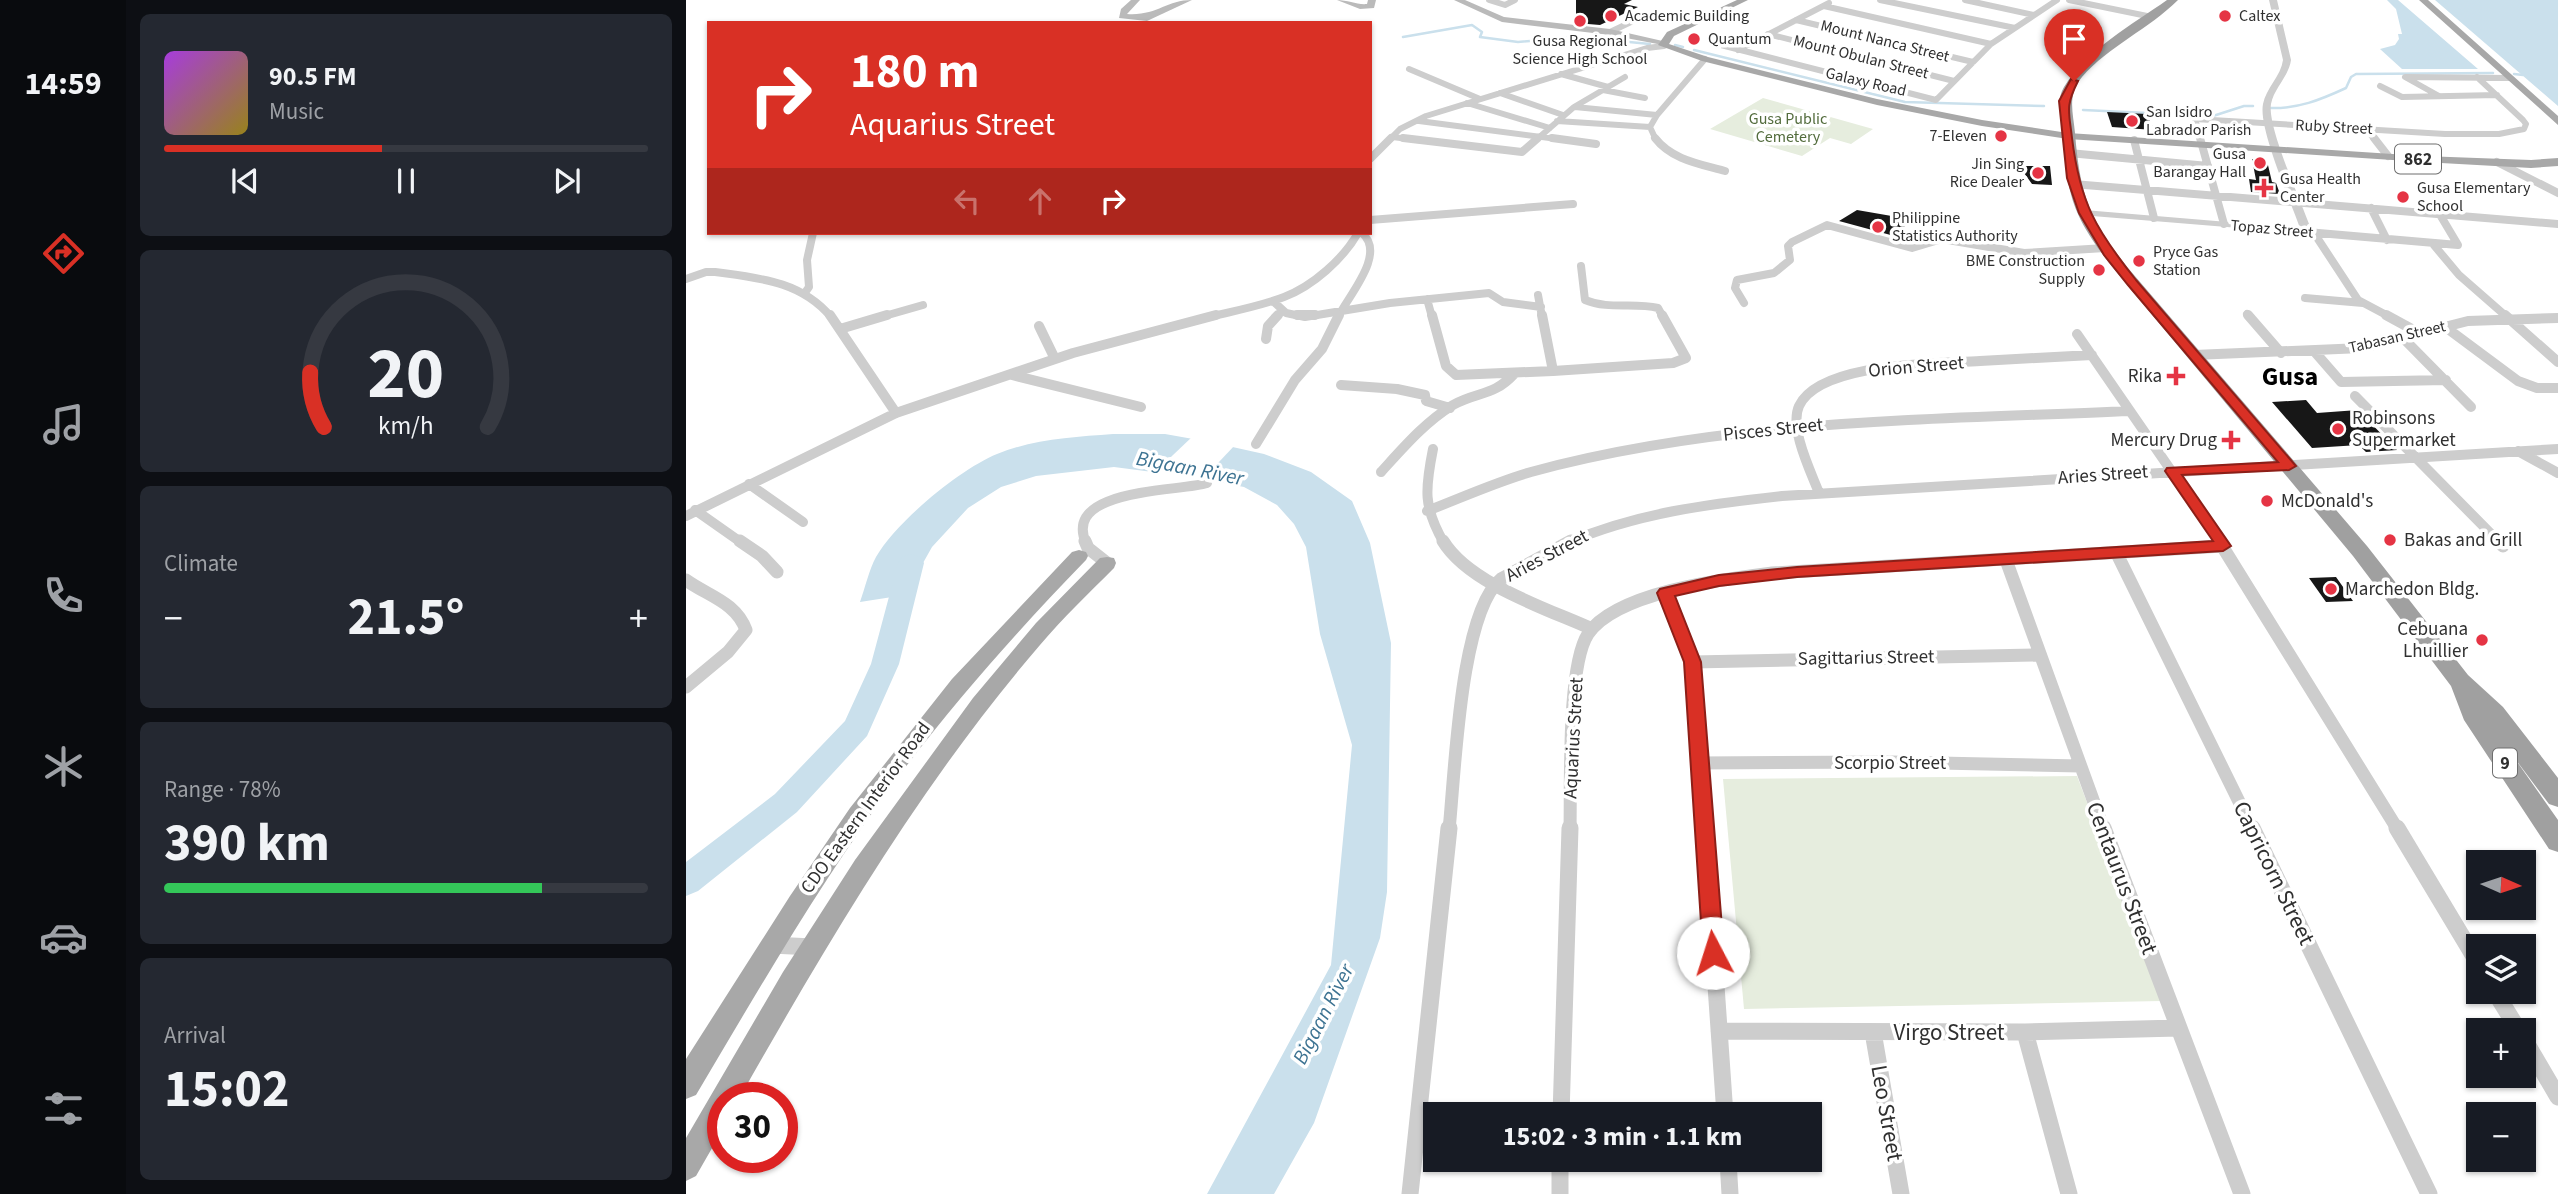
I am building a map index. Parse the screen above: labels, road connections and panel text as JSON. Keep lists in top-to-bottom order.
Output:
{
  "streets": {
    "highway": ["9"],
    "main road": ["Galaxy Road", "862", "CDO Eastern Interior Road"],
    "street": [
      "Mount Nanca Street",
      "Mount Obulan Street",
      "Ruby Street",
      "Topaz Street",
      "Tabasan Street",
      "Orion Street",
      "Pisces Street",
      "Aries Street",
      "Sagittarius Street",
      "Aquarius Street",
      "Scorpio Street",
      "Capricorn Street",
      "Centaurus Street",
      "Virgo Street",
      "Leo Street"
    ]
  },
  "crossings": [
    ["Galaxy Road", "862"],
    ["Galaxy Road", "9"],
    ["Ruby Street", "862"],
    ["862", "9"],
    ["Topaz Street", "9"],
    ["Tabasan Street", "9"],
    ["Orion Street", "Pisces Street"],
    ["Orion Street", "Aries Street"],
    ["Pisces Street", "Aries Street"],
    ["Aries Street", "9"],
    ["Sagittarius Street", "Centaurus Street"],
    ["Scorpio Street", "Centaurus Street"],
    ["Centaurus Street", "Virgo Street"],
    ["Virgo Street", "Leo Street"]
  ],
  "districts": ["Gusa"],
  "water": ["Bigaan River"],
  "parks": ["Gusa Public Cemetery"],
  "places": {
    "other": [
      "Academic Building",
      "Caltex",
      "Gusa Regional Science High School",
      "Quantum",
      "San Isidro Labrador Parish",
      "7-Eleven",
      "Gusa Barangay Hall",
      "Jin Sing Rice Dealer",
      "Gusa Elementary School",
      "Philippine Statistics Authority",
      "Pryce Gas Station",
      "BME Construction Supply",
      "Robinsons Supermarket",
      "McDonald's",
      "Bakas and Grill",
      "Marchedon Bldg.",
      "Cebuana Lhuillier"
    ],
    "health": ["Gusa Health Center", "Rika", "Mercury Drug"]
  },
  "north": "right",
  "page": {
    "tabs": "14:59",
    "turn": ["180 m", "Aquarius Street"],
    "song": ["90.5 FM", "Music"],
    "tile": [
      "Climate",
      ["Range · 78%", "390 km"],
      ["Arrival", "15:02"]
    ],
    "heat": ["−", "21.5°", "+"],
    "map_buttons": ["+", "−"],
    "limit": "30",
    "trip": "15:02 · 3 min · 1.1 km",
    "gauge": ["20", "km/h"]
  }
}
